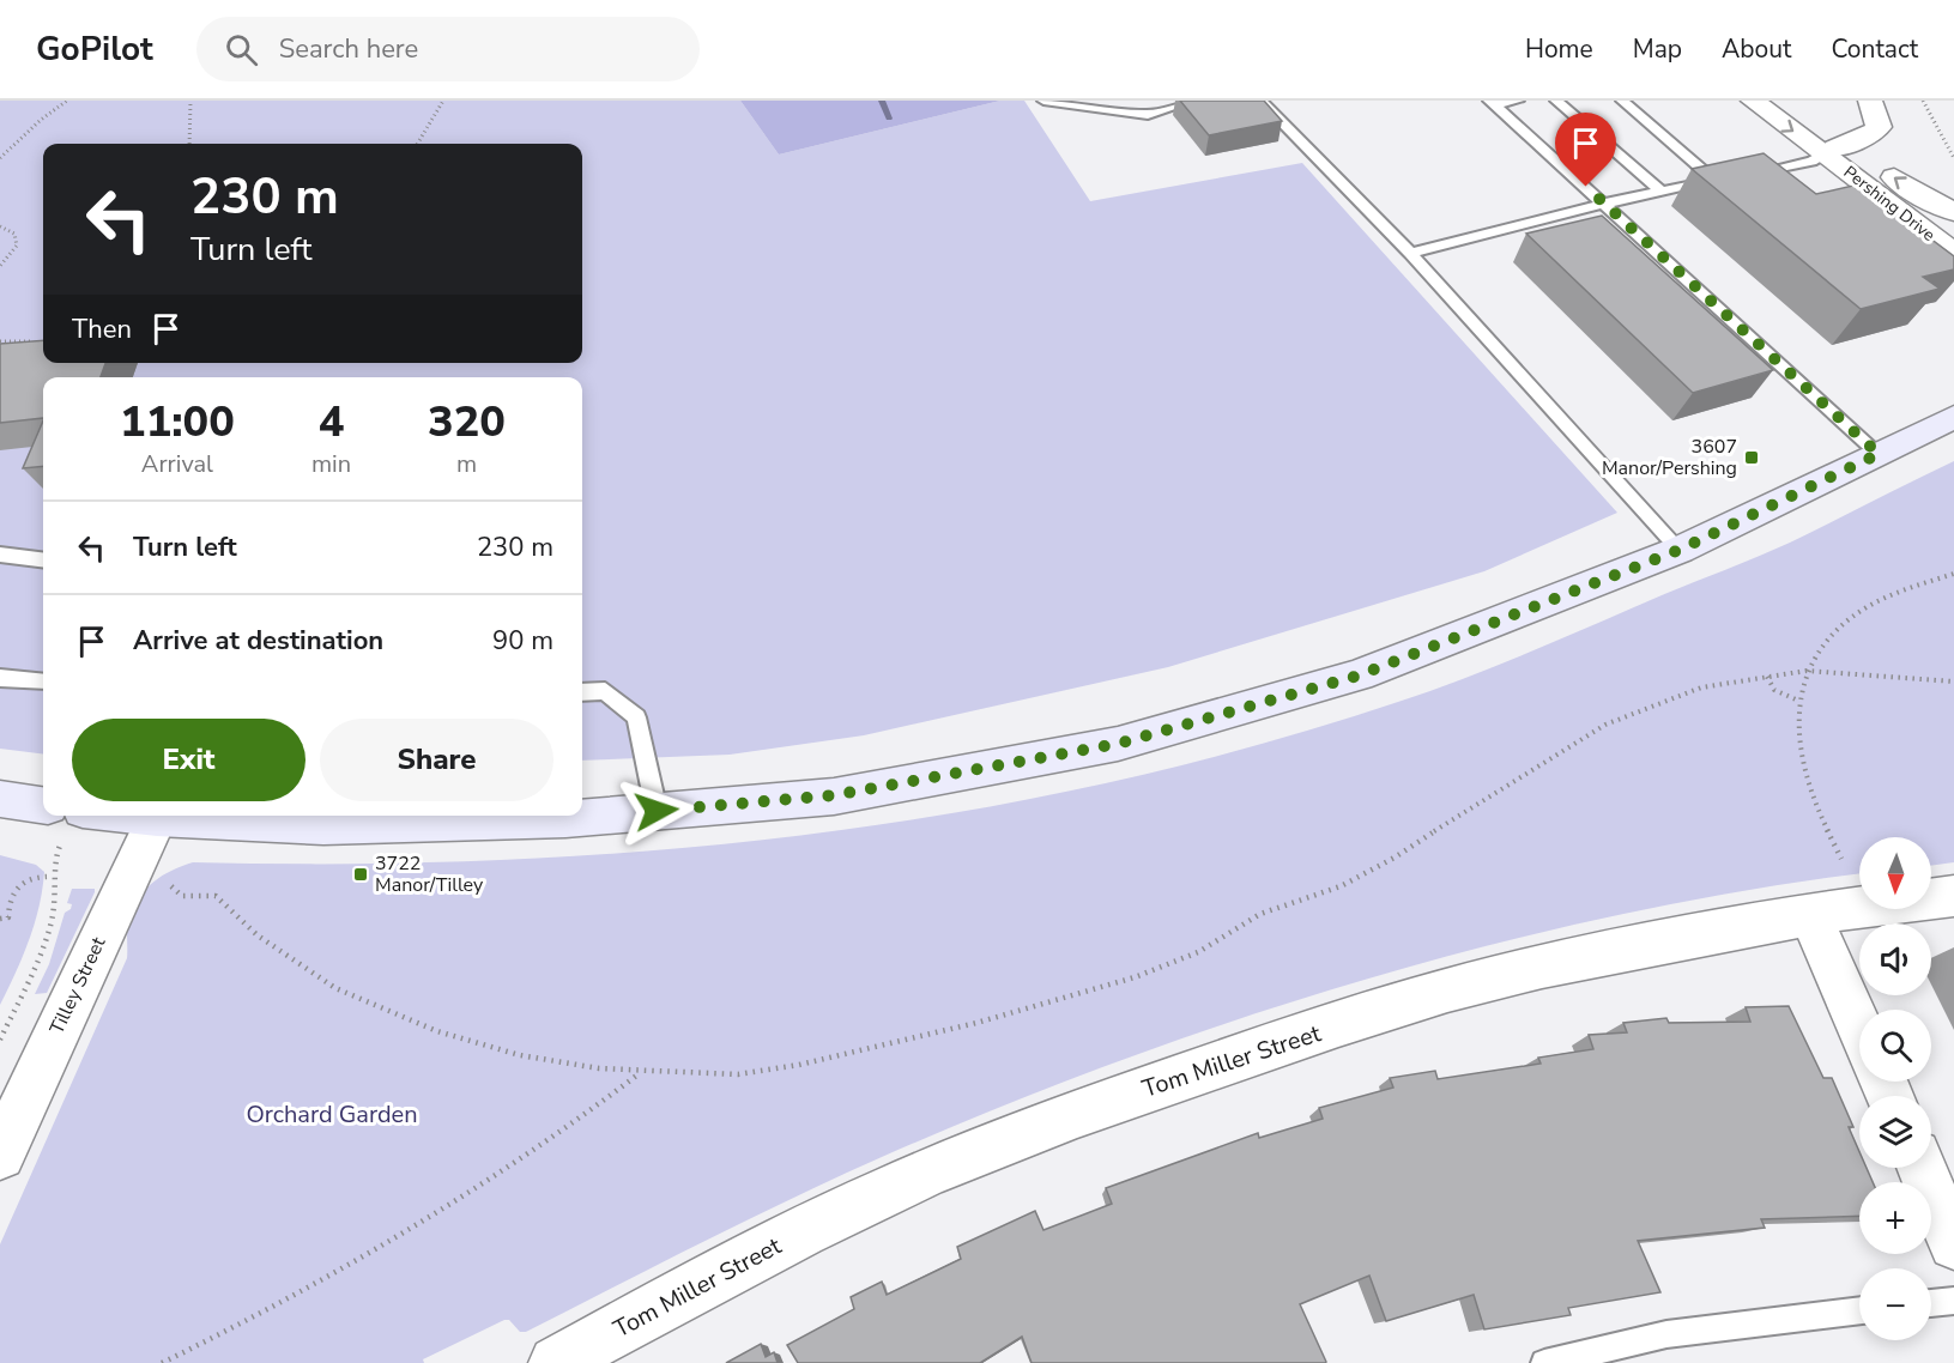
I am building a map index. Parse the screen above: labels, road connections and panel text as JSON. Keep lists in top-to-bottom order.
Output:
{
  "streets": {
    "street": ["Pershing Drive", "Tilley Street", "Tom Miller Street"]
  },
  "parks": ["Orchard Garden"],
  "places": {
    "transit": ["3607 Manor/Pershing", "3722 Manor/Tilley"]
  },
  "north": "bottom",
  "page": {
    "header": "GoPilot",
    "search": "Search here",
    "nav": [
      "Home",
      "Map",
      "About",
      "Contact"
    ],
    "turn": ["230 m", "Turn left"],
    "then": "Then",
    "eta": [
      "11:00",
      "Arrival",
      "4",
      "min",
      "320",
      "m"
    ],
    "list": [
      {
        "name": "Turn left",
        "value": "230 m"
      },
      {
        "name": "Arrive at destination",
        "value": "90 m"
      }
    ],
    "buttons": ["Exit", "Share"],
    "map_buttons": ["+", "−"]
  }
}
